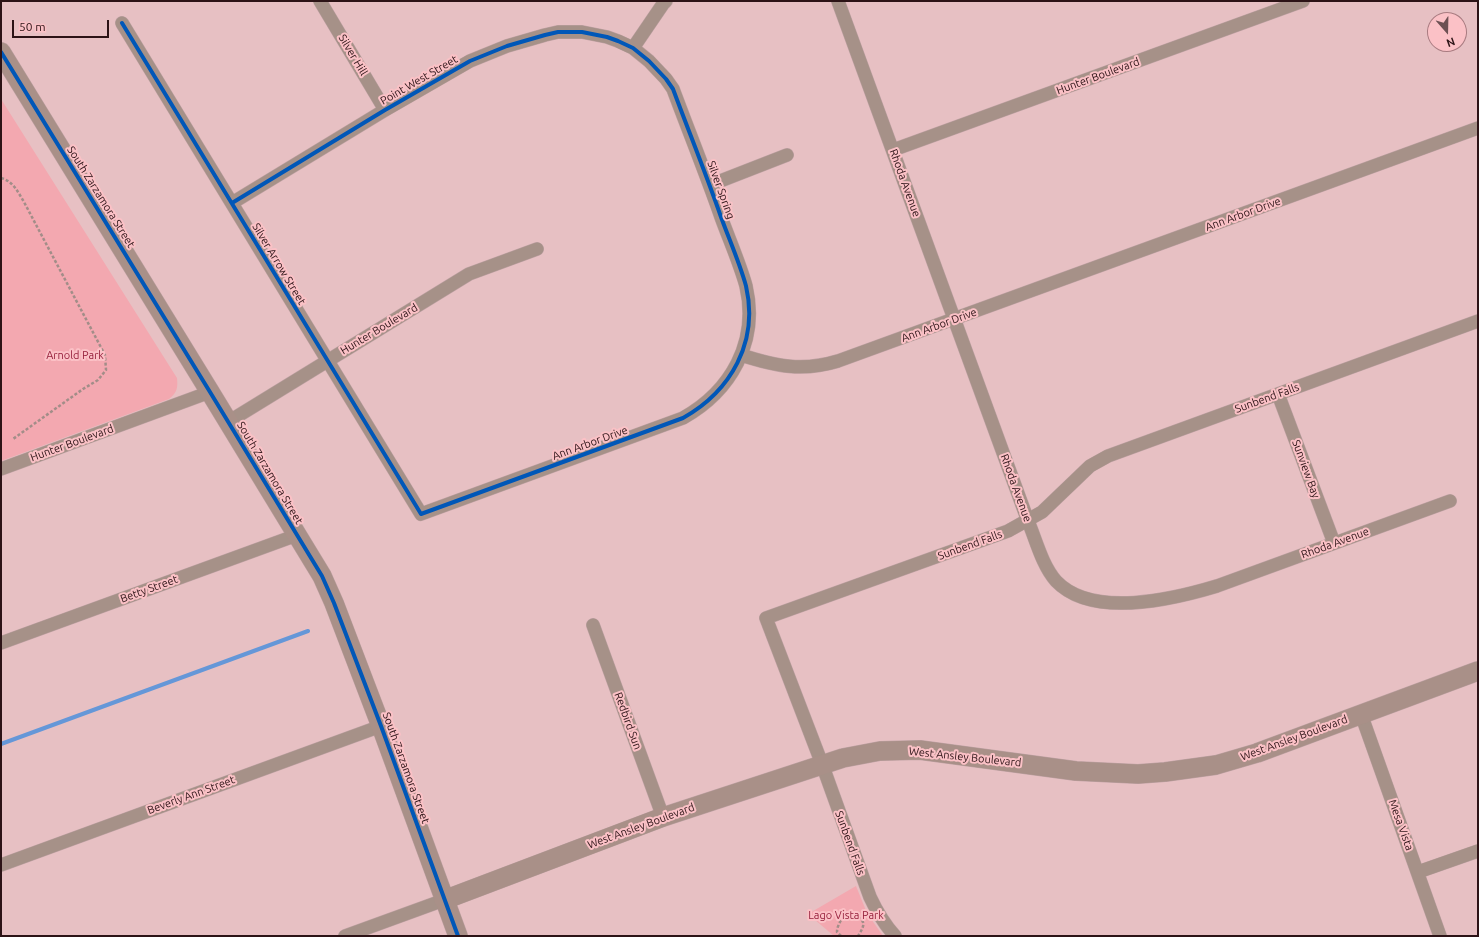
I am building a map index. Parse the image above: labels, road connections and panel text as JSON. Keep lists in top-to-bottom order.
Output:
{
  "streets": {
    "street": [
      "Silver Hill",
      "Hunter Boulevard",
      "Point West Street",
      "Rhoda Avenue",
      "Silver Spring",
      "South Zarzamora Street",
      "Ann Arbor Drive",
      "Silver Arrow Street",
      "Sunbend Falls",
      "Sunview Bay",
      "Betty Street",
      "Redbird Sun",
      "West Ansley Boulevard",
      "Beverly Ann Street",
      "Mesa Vista"
    ]
  },
  "crossings": [
    ["Silver Hill", "Point West Street"],
    ["Hunter Boulevard", "Rhoda Avenue"],
    ["Hunter Boulevard", "South Zarzamora Street"],
    ["Hunter Boulevard", "Silver Arrow Street"],
    ["Point West Street", "Silver Spring"],
    ["Point West Street", "Silver Arrow Street"],
    ["Rhoda Avenue", "Ann Arbor Drive"],
    ["Rhoda Avenue", "Sunbend Falls"],
    ["Rhoda Avenue", "Sunview Bay"],
    ["Silver Spring", "Ann Arbor Drive"],
    ["South Zarzamora Street", "Betty Street"],
    ["South Zarzamora Street", "West Ansley Boulevard"],
    ["South Zarzamora Street", "Beverly Ann Street"],
    ["Ann Arbor Drive", "Silver Arrow Street"],
    ["Sunbend Falls", "Sunview Bay"],
    ["Sunbend Falls", "West Ansley Boulevard"],
    ["Redbird Sun", "West Ansley Boulevard"],
    ["West Ansley Boulevard", "Mesa Vista"]
  ],
  "parks": ["Arnold Park", "Lago Vista Park"],
  "scale_bar": "50 m",
  "north": "bottom"
}
